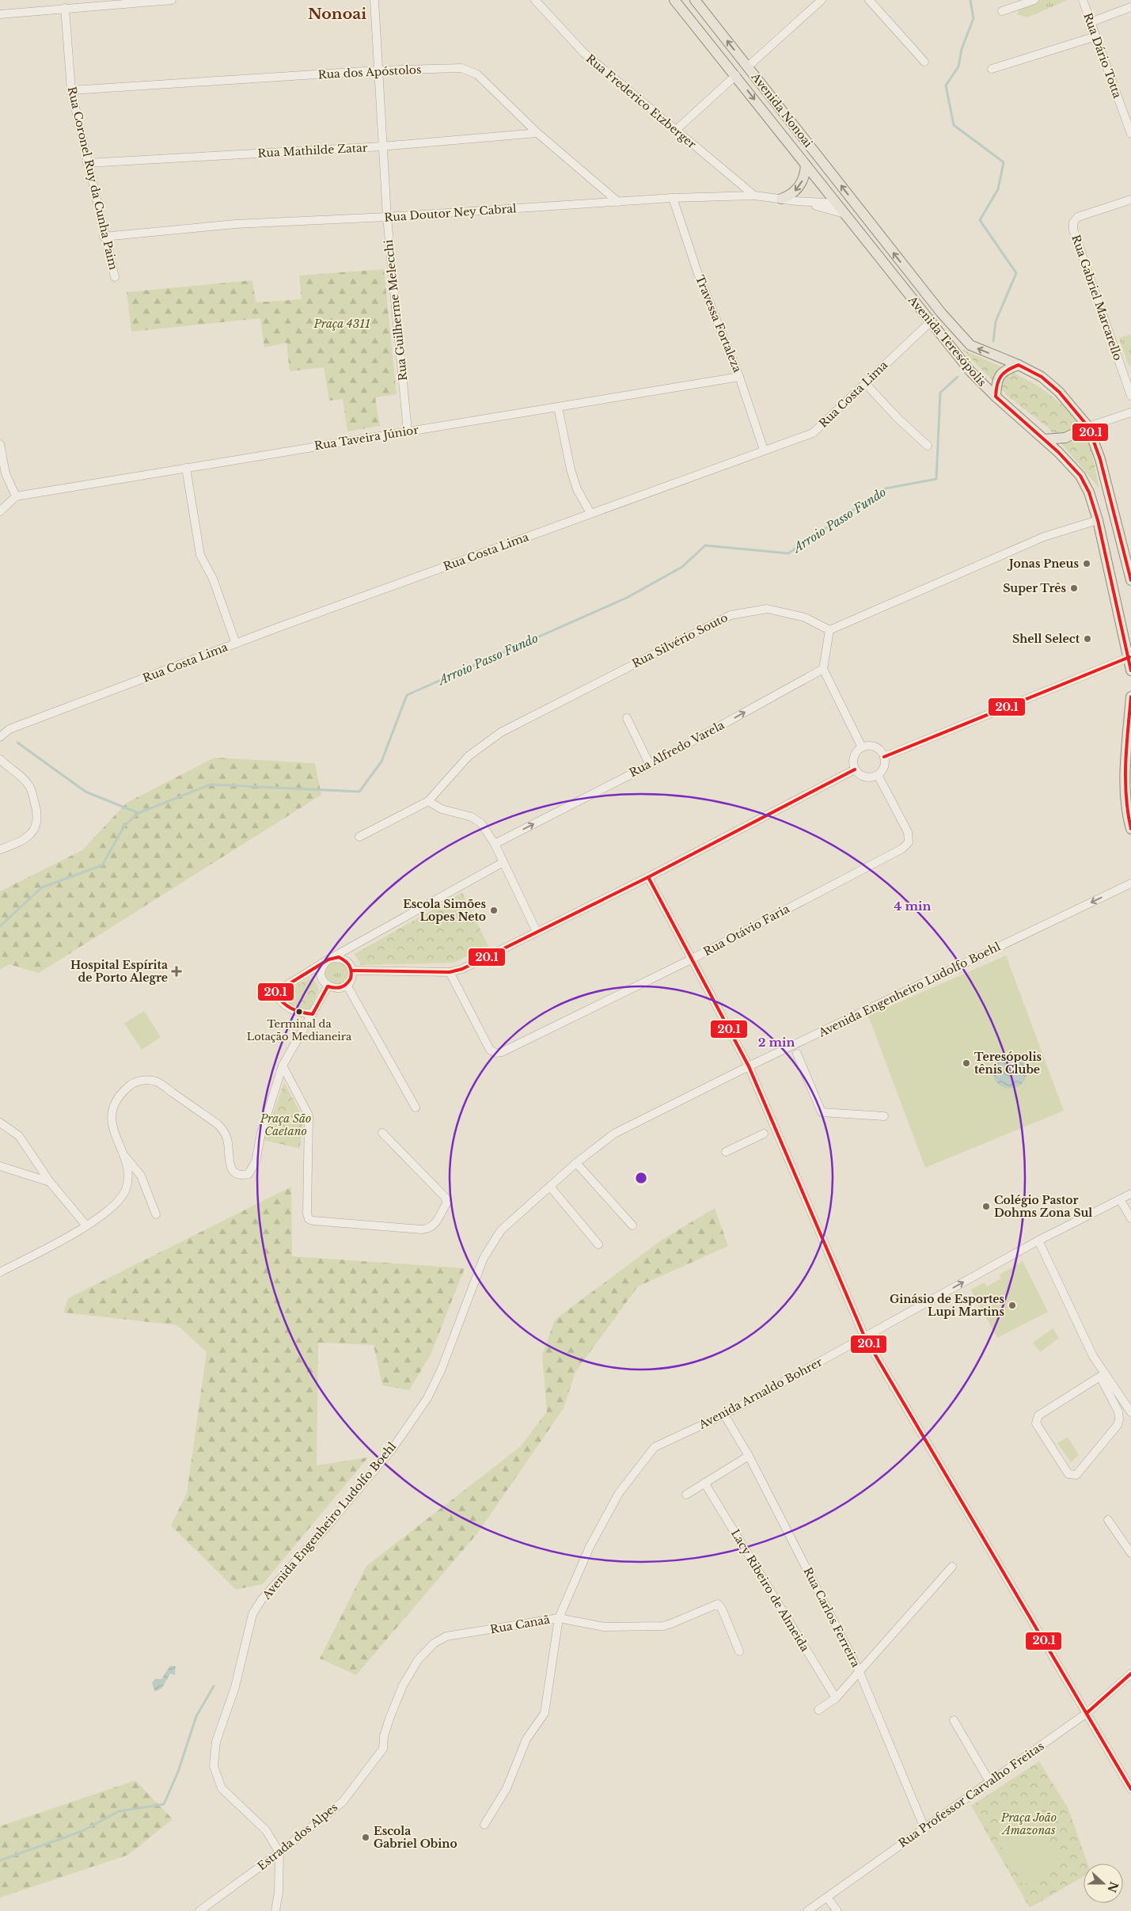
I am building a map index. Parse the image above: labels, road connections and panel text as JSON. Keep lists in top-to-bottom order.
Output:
{
  "streets": {
    "main road": ["Avenida Nonoai", "Avenida Teresópolis"],
    "street": [
      "Rua Dário Totta",
      "Rua dos Apóstolos",
      "Rua Frederico Etzberger",
      "Rua Mathilde Zatar",
      "Rua Coronel Ruy da Cunha Paim",
      "Rua Doutor Ney Cabral",
      "Rua Gabriel Marcarello",
      "Rua Guilherme Melecchi",
      "Travessa Fortaleza",
      "Rua Costa Lima",
      "Rua Taveira Júnior",
      "Rua Silvério Souto",
      "Rua Alfredo Varela",
      "Rua Otávio Faria",
      "Avenida Engenheiro Ludolfo Boehl",
      "Avenida Arnaldo Bohrer",
      "Lacy Ribeiro de Almeida",
      "Rua Carlos Ferreira",
      "Rua Canaã",
      "Rua Professor Carvalho Freitas",
      "Estrada dos Alpes"
    ]
  },
  "crossings": [
    ["Rua dos Apóstolos", "Rua Mathilde Zatar"],
    ["Rua dos Apóstolos", "Rua Coronel Ruy da Cunha Paim"],
    ["Rua dos Apóstolos", "Rua Doutor Ney Cabral"],
    ["Rua dos Apóstolos", "Rua Guilherme Melecchi"],
    ["Rua Frederico Etzberger", "Rua Doutor Ney Cabral"],
    ["Avenida Nonoai", "Rua Doutor Ney Cabral"],
    ["Avenida Nonoai", "Avenida Teresópolis"],
    ["Rua Mathilde Zatar", "Rua Coronel Ruy da Cunha Paim"],
    ["Rua Mathilde Zatar", "Rua Guilherme Melecchi"],
    ["Rua Coronel Ruy da Cunha Paim", "Rua Doutor Ney Cabral"],
    ["Rua Doutor Ney Cabral", "Rua Guilherme Melecchi"],
    ["Rua Doutor Ney Cabral", "Travessa Fortaleza"],
    ["Rua Doutor Ney Cabral", "Avenida Teresópolis"],
    ["Rua Guilherme Melecchi", "Rua Taveira Júnior"],
    ["Travessa Fortaleza", "Rua Costa Lima"],
    ["Travessa Fortaleza", "Rua Taveira Júnior"],
    ["Avenida Teresópolis", "Rua Costa Lima"],
    ["Avenida Engenheiro Ludolfo Boehl", "Estrada dos Alpes"],
    ["Avenida Arnaldo Bohrer", "Rua Carlos Ferreira"],
    ["Avenida Arnaldo Bohrer", "Rua Canaã"],
    ["Rua Carlos Ferreira", "Rua Professor Carvalho Freitas"],
    ["Rua Canaã", "Estrada dos Alpes"]
  ],
  "one_way": ["Rua Alfredo Varela"],
  "districts": ["Nonoai"],
  "water": ["Arroio Passo Fundo"],
  "parks": ["Praça 4311", "Praça São Caetano", "Praça João Amazonas"],
  "places": {
    "other": [
      "Jonas Pneus",
      "Super Três",
      "Shell Select",
      "Escola Simões Lopes Neto",
      "Terminal da Lotação Medianeira",
      "Teresópolis tênis Clube",
      "Colégio Pastor Dohms Zona Sul",
      "Ginásio de Esportes Lupi Martins",
      "Escola Gabriel Obino"
    ],
    "health": ["Hospital Espírita de Porto Alegre"]
  },
  "lines": ["transit line 20.1"],
  "north": "right",
  "rings": ["4 min", "2 min"]
}
